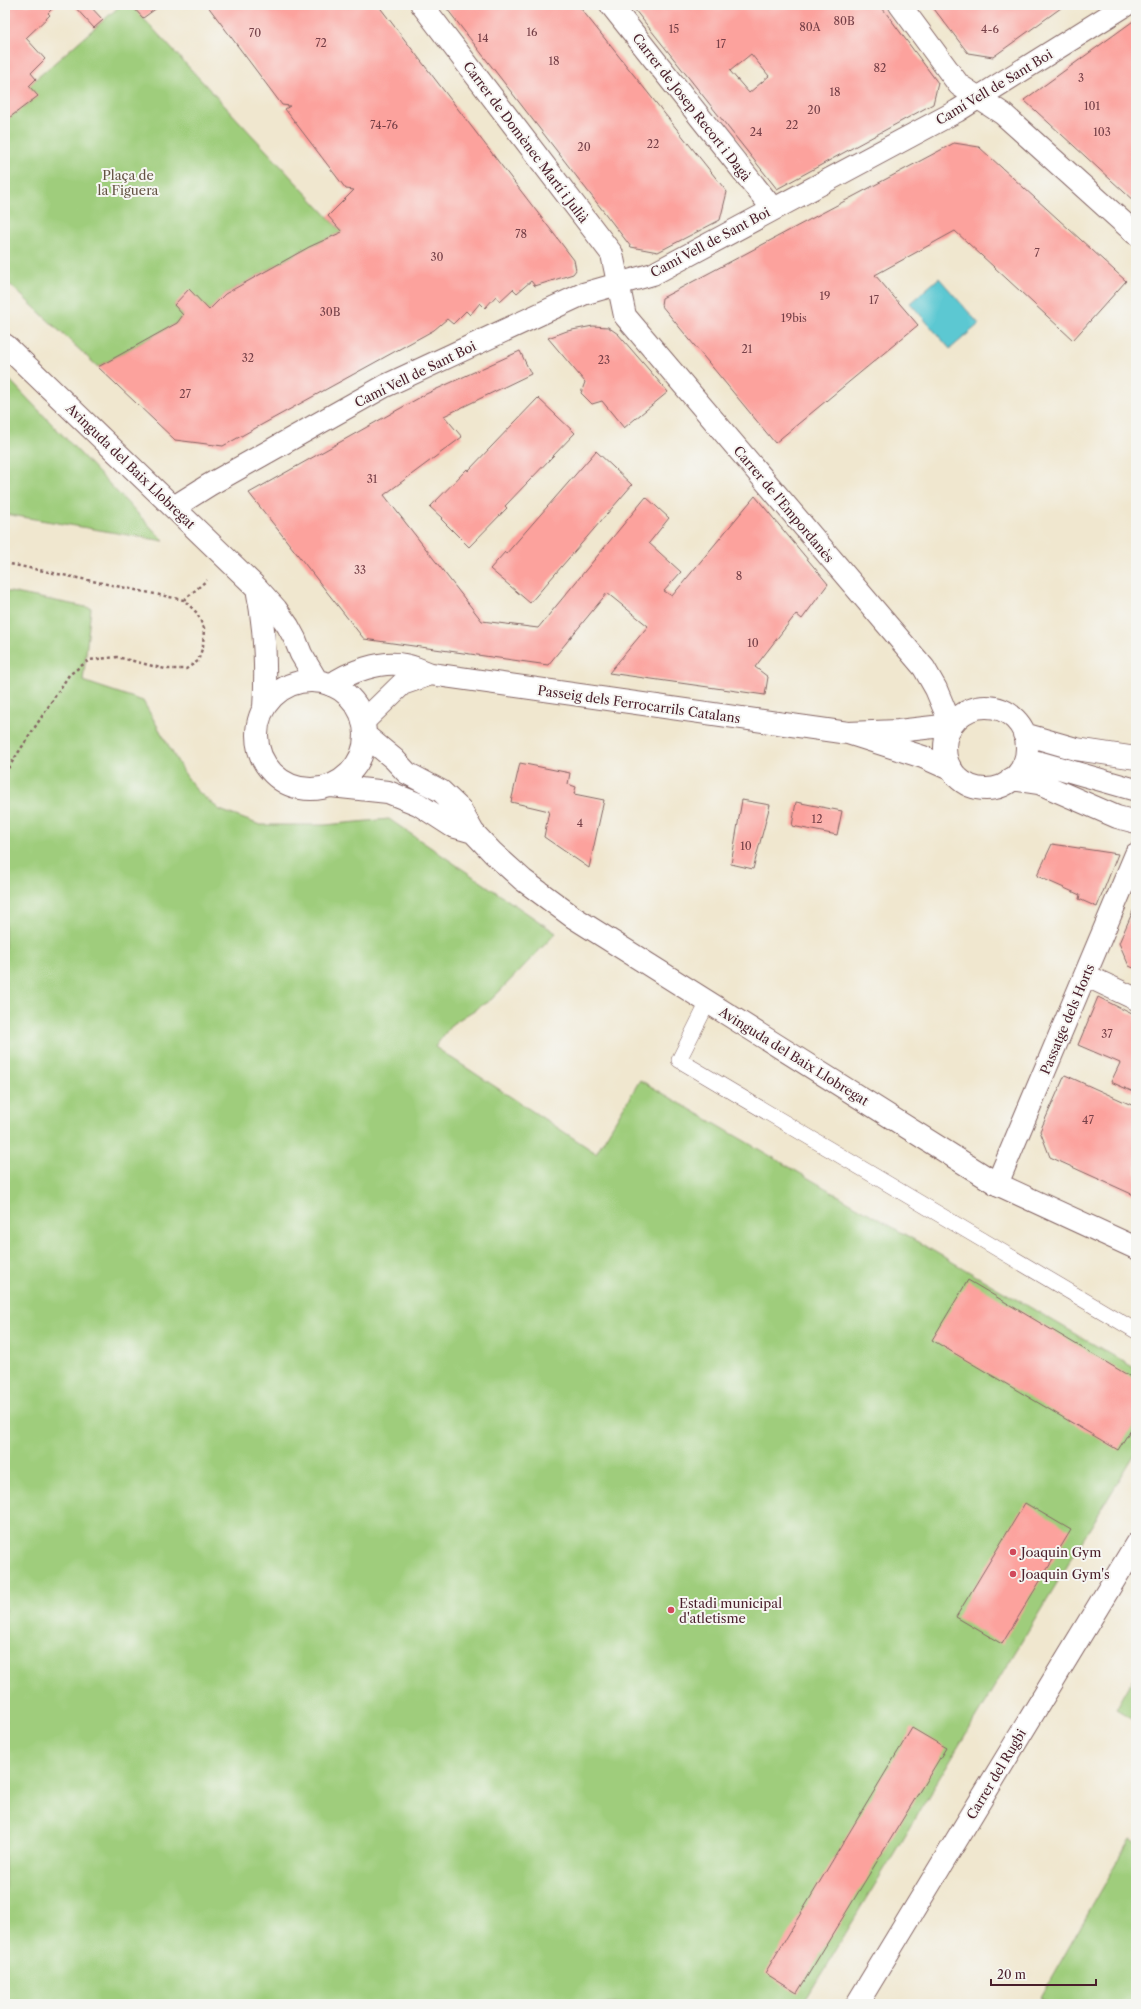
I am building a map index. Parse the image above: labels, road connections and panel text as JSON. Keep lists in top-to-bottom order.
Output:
{
  "streets": {
    "street": [
      "Camí Vell de Sant Boi",
      "Carrer de Josep Recort i Dagà",
      "Carrer de Domènec Martí i Julià",
      "Avinguda del Baix Llobregat",
      "Carrer de l'Empordanès",
      "Passeig dels Ferrocarrils Catalans",
      "Passatge dels Horts",
      "Carrer del Rugbi"
    ]
  },
  "crossings": [
    ["Camí Vell de Sant Boi", "Carrer de Josep Recort i Dagà"],
    ["Camí Vell de Sant Boi", "Carrer de Domènec Martí i Julià"],
    ["Camí Vell de Sant Boi", "Avinguda del Baix Llobregat"],
    ["Camí Vell de Sant Boi", "Carrer de l'Empordanès"],
    ["Carrer de Domènec Martí i Julià", "Carrer de l'Empordanès"],
    ["Avinguda del Baix Llobregat", "Passeig dels Ferrocarrils Catalans"],
    ["Avinguda del Baix Llobregat", "Passatge dels Horts"],
    ["Carrer de l'Empordanès", "Passeig dels Ferrocarrils Catalans"]
  ],
  "parks": ["Plaça de la Figuera"],
  "places": ["Joaquin Gym", "Joaquin Gym's", "Estadi municipal d'atletisme"],
  "house_numbers": [
    "80B",
    "80A",
    "15",
    "4-6",
    "16",
    "70",
    "14",
    "72",
    "17",
    "18",
    "82",
    "3",
    "18",
    "101",
    "20",
    "74-76",
    "22",
    "24",
    "103",
    "22",
    "20",
    "78",
    "7",
    "30",
    "19",
    "17",
    "30B",
    "19bis",
    "21",
    "32",
    "23",
    "27",
    "31",
    "33",
    "8",
    "10",
    "12",
    "4",
    "10",
    "37",
    "47"
  ],
  "scale_bar": "20 m"
}
